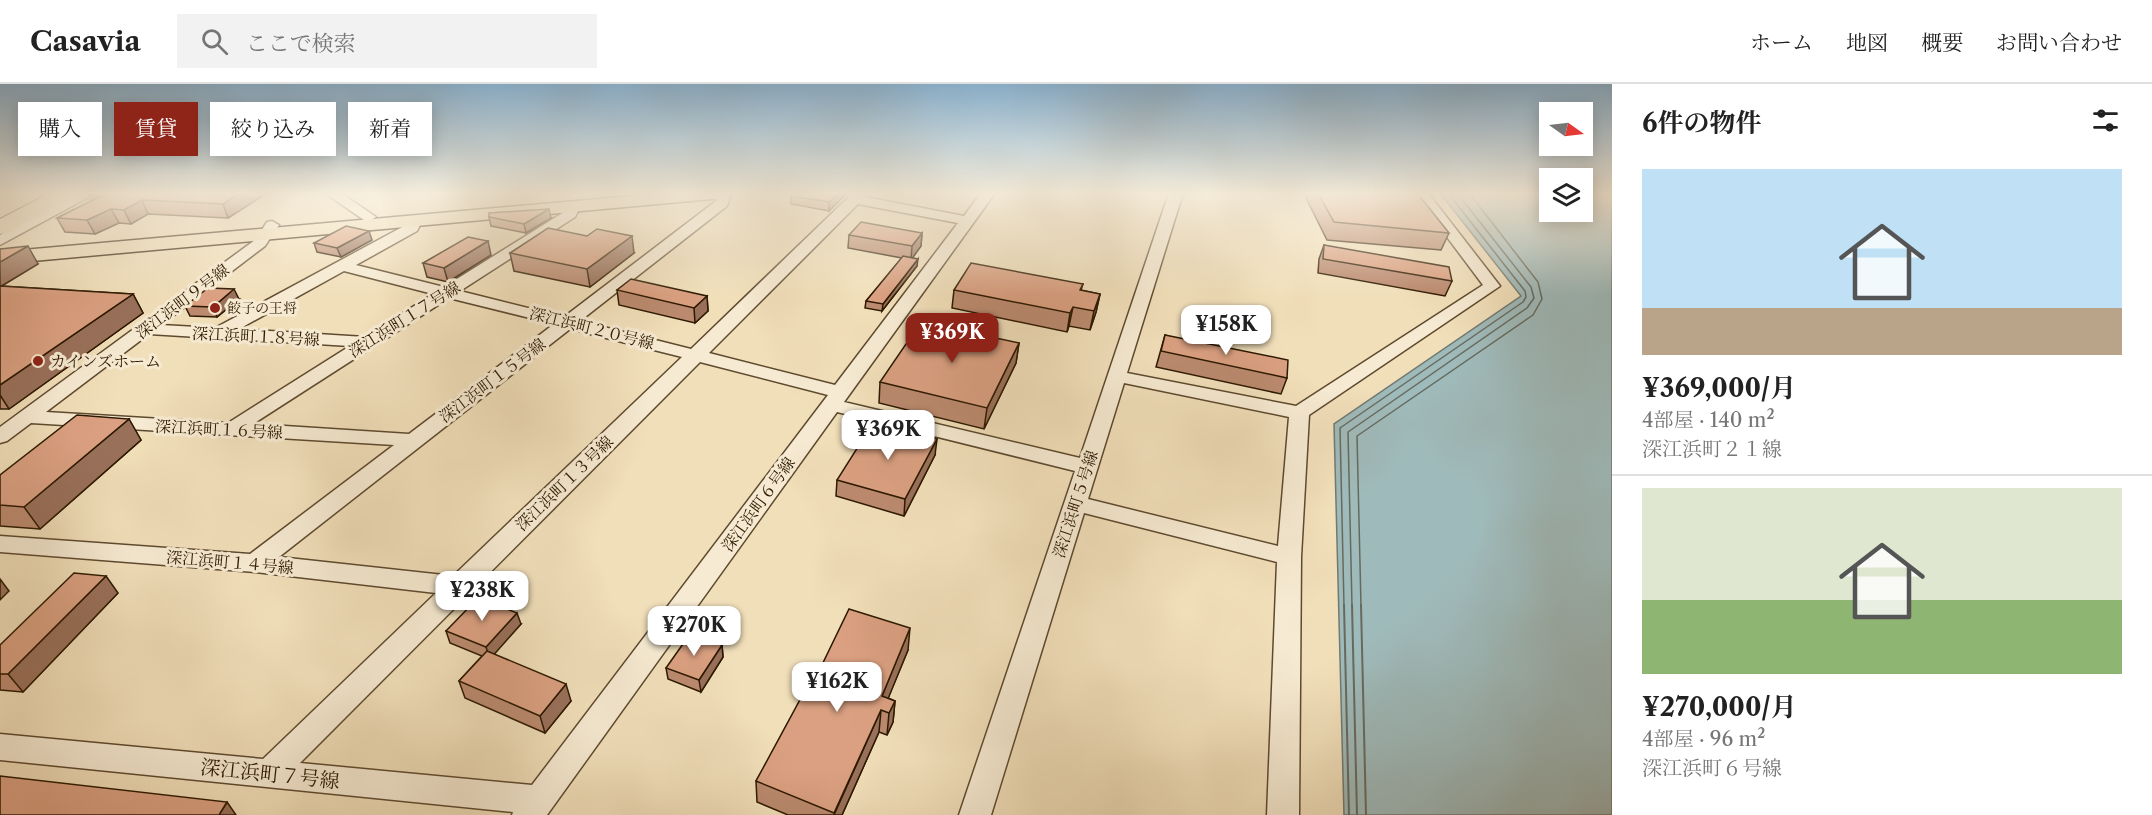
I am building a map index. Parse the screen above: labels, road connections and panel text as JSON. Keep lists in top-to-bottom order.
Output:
{
  "streets": {
    "street": [
      "深江浜町９号線",
      "深江浜町１７号線",
      "深江浜町２０号線",
      "深江浜町１８号線",
      "深江浜町１５号線",
      "深江浜町１６号線",
      "深江浜町１３号線",
      "深江浜町６号線",
      "深江浜町５号線",
      "深江浜町１４号線",
      "深江浜町７号線"
    ]
  },
  "crossings": [
    ["深江浜町９号線", "深江浜町１８号線"],
    ["深江浜町９号線", "深江浜町１６号線"],
    ["深江浜町１７号線", "深江浜町２０号線"],
    ["深江浜町１７号線", "深江浜町１８号線"],
    ["深江浜町１７号線", "深江浜町１６号線"],
    ["深江浜町２０号線", "深江浜町１５号線"],
    ["深江浜町２０号線", "深江浜町１３号線"],
    ["深江浜町２０号線", "深江浜町６号線"],
    ["深江浜町２０号線", "深江浜町５号線"],
    ["深江浜町１５号線", "深江浜町１６号線"],
    ["深江浜町１５号線", "深江浜町１４号線"],
    ["深江浜町１３号線", "深江浜町１４号線"],
    ["深江浜町１３号線", "深江浜町７号線"],
    ["深江浜町６号線", "深江浜町７号線"]
  ],
  "places": ["餃子の王将", "カインズホーム"],
  "north": "right",
  "page": {
    "header": "Casavia",
    "search": "ここで検索",
    "nav": [
      "ホーム",
      "地図",
      "概要",
      "お問い合わせ"
    ],
    "heading": "6件の物件",
    "chip": [
      "購入",
      "賃貸",
      "絞り込み",
      "新着"
    ],
    "list": [
      {
        "name": "¥369,000/月",
        "note": "4部屋 · 140 m² · 深江浜町２１線"
      },
      {
        "name": "¥270,000/月",
        "note": "4部屋 · 96 m² · 深江浜町６号線"
      }
    ],
    "price": [
      "¥158K",
      "¥369K",
      "¥369K",
      "¥238K",
      "¥270K",
      "¥162K"
    ]
  }
}
